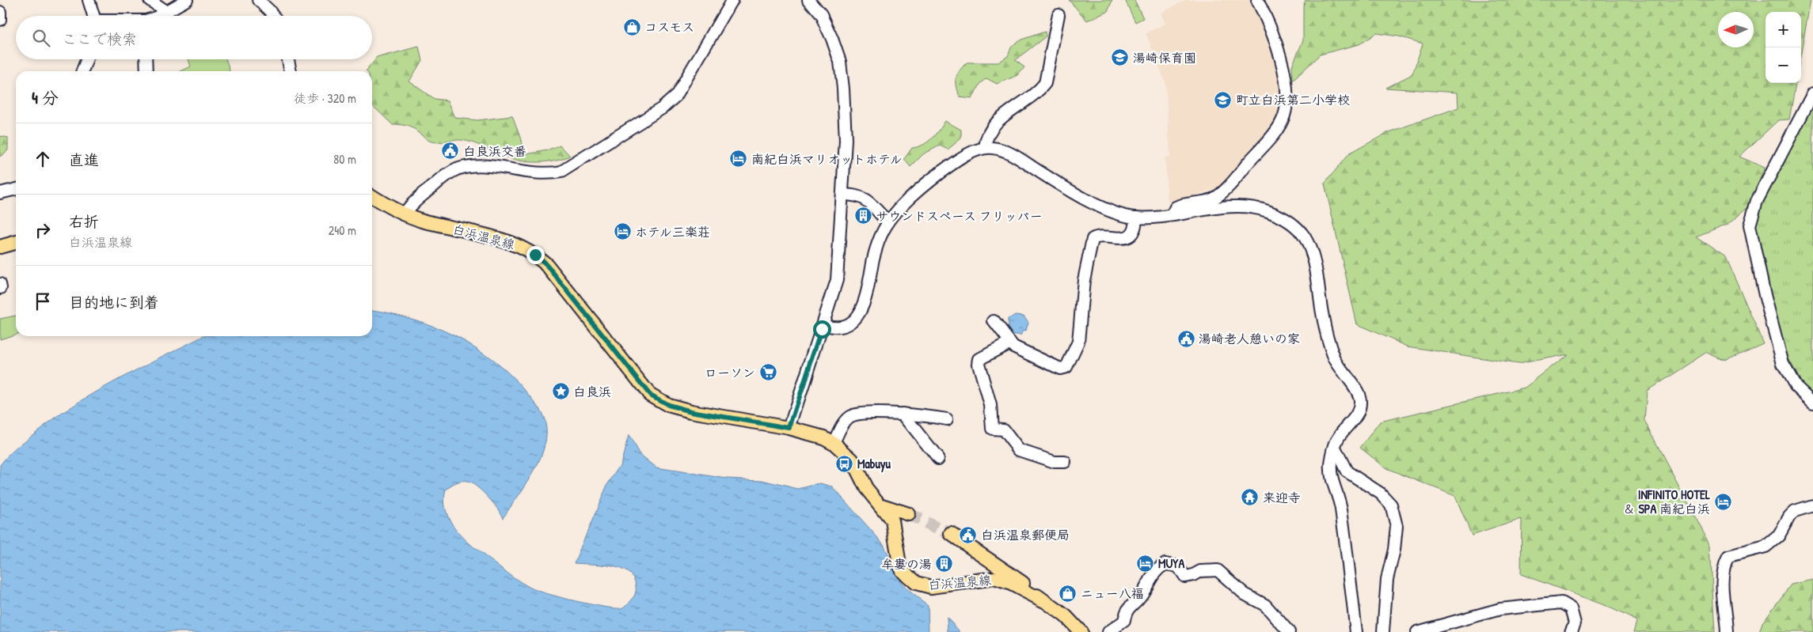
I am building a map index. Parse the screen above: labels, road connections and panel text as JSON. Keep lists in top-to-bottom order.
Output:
{
  "streets": {
    "main road": ["白浜温泉線"]
  },
  "places": {
    "shop": ["コスモス", "ニュー八福"],
    "school or university": ["湯崎保育園", "町立白浜第二小学校"],
    "public building": ["白良浜交番", "湯崎老人憩いの家", "白浜温泉郵便局"],
    "hotel": [
      "南紀白浜マリオットホテル",
      "ホテル三楽荘",
      "INFINITO HOTEL ＆ SPA 南紀白浜",
      "MUYA"
    ],
    "building": ["サウンドスペース フリッパー", "牟婁の湯"],
    "supermarket": ["ローソン"],
    "place": ["白良浜"],
    "bus stop": ["Mabuyu"],
    "temple": ["来迎寺"]
  },
  "north": "left",
  "page": {
    "map_buttons": ["+", "−"],
    "search": "ここで検索",
    "heading": ["4 分", "徒歩 · 320 m"],
    "list": [
      ["直進", "80 m"],
      ["右折", "白浜温泉線", "240 m"],
      "目的地に到着"
    ]
  }
}
